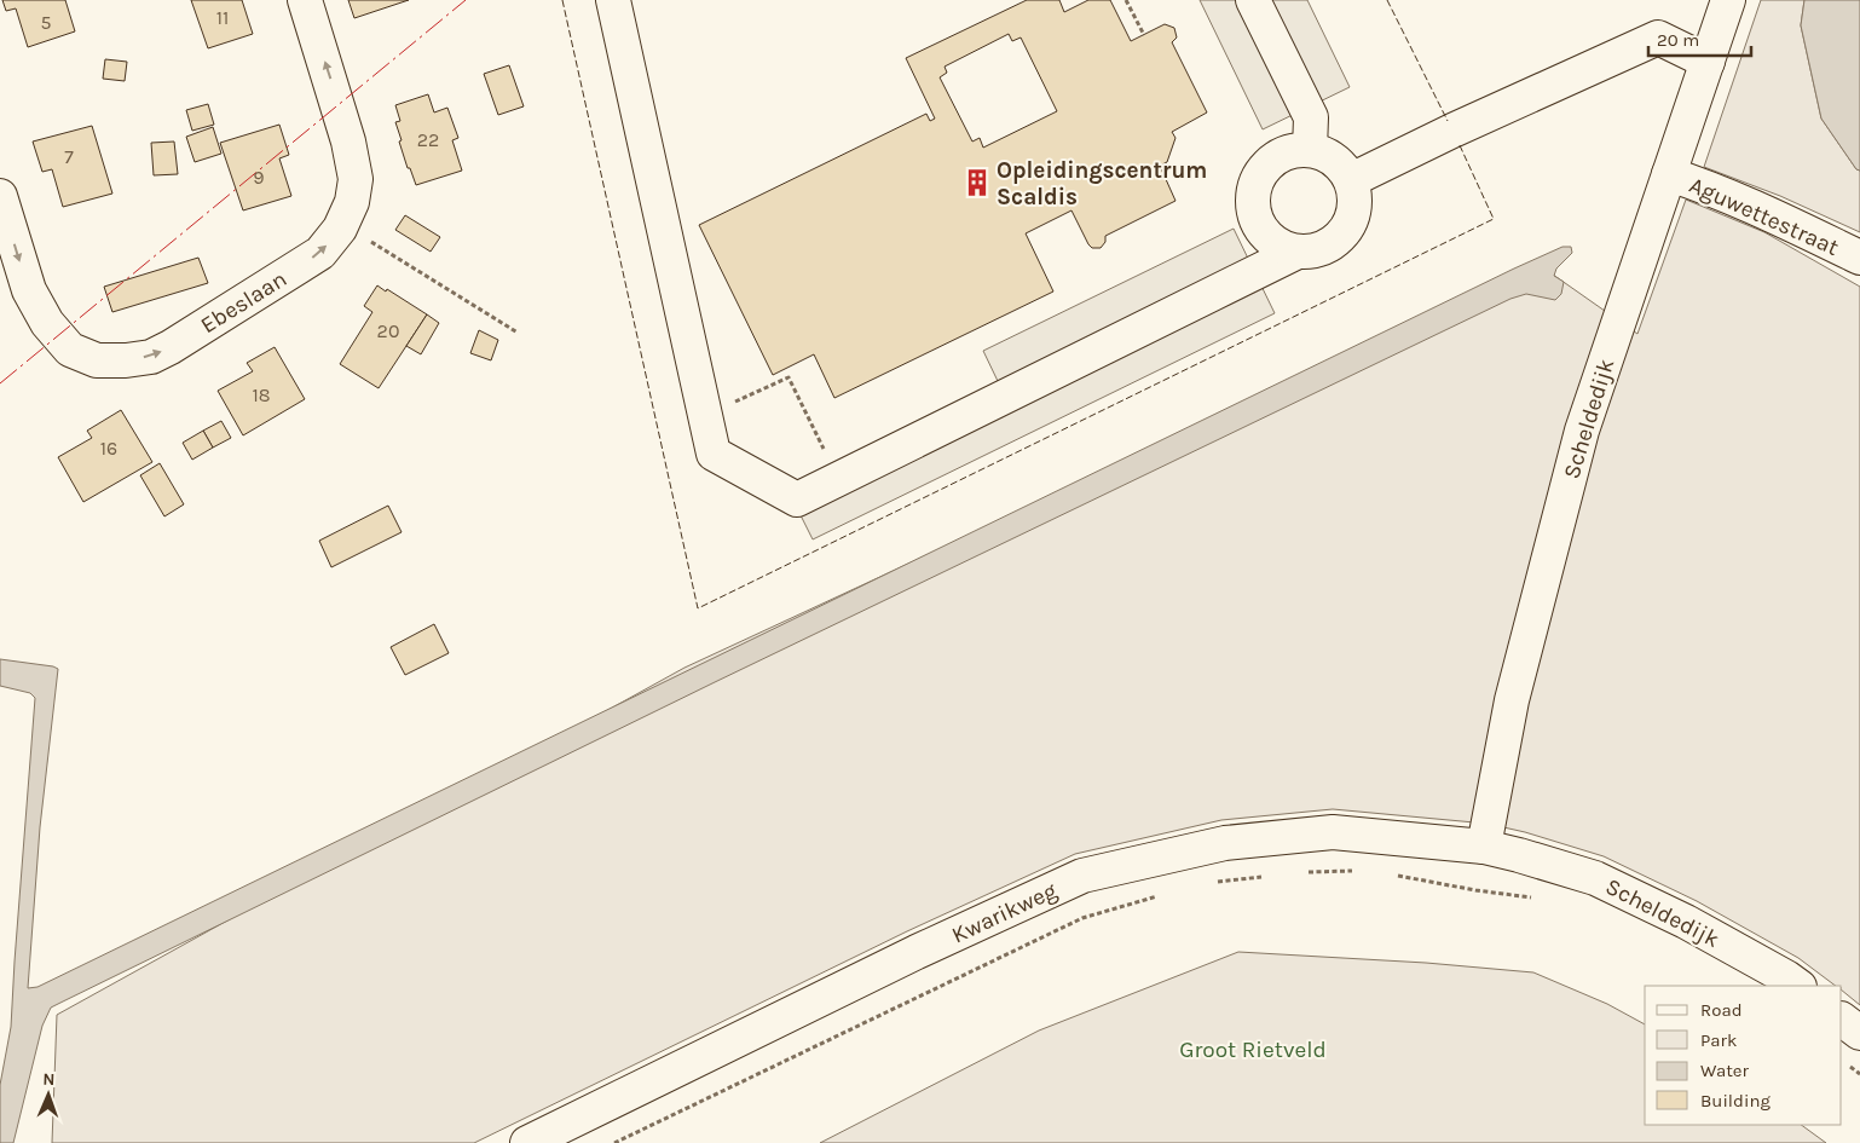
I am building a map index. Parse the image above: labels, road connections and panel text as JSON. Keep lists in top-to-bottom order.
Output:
{
  "streets": {
    "street": [
      "Aguwettestraat",
      "Ebeslaan",
      "Scheldedijk",
      "Kwarikweg"
    ]
  },
  "crossings": [
    ["Aguwettestraat", "Scheldedijk"],
    ["Scheldedijk", "Kwarikweg"]
  ],
  "parks": ["Groot Rietveld"],
  "places": {
    "building": ["Opleidingscentrum Scaldis"]
  },
  "house_numbers": [
    "11",
    "5",
    "22",
    "7",
    "9",
    "20",
    "18",
    "16"
  ],
  "legend": [
    "Road",
    "Park",
    "Water",
    "Building"
  ],
  "scale_bar": "20 m",
  "north": "top"
}
